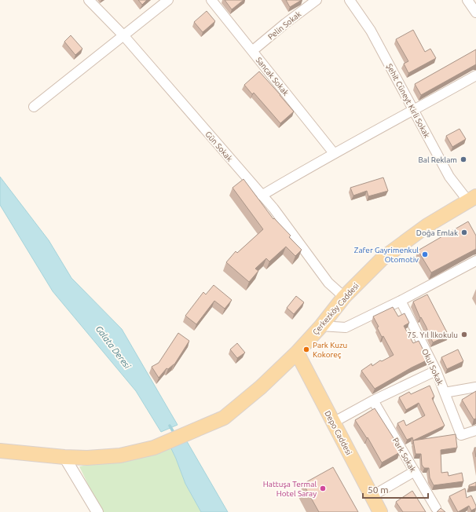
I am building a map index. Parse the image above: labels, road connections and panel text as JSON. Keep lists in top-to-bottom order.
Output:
{
  "streets": {
    "main road": ["Çerkezköy Caddesi", "Depo Caddesi"],
    "street": [
      "Pelin Sokak",
      "Sancak Sokak",
      "Şehit Cüneyt Kirli Sokak",
      "Gün Sokak",
      "Okul Sokak",
      "Park Sokak"
    ]
  },
  "crossings": [
    ["Pelin Sokak", "Sancak Sokak"],
    ["Şehit Cüneyt Kirli Sokak", "Çerkezköy Caddesi"],
    ["Gün Sokak", "Çerkezköy Caddesi"],
    ["Çerkezköy Caddesi", "Depo Caddesi"]
  ],
  "water": ["Galata Deresi"],
  "places": [
    "Bal Reklam",
    "Doğa Emlak",
    "Zafer Gayrimenkul Otomotiv",
    "75. Yıl İlkokulu",
    "Park Kuzu Kokoreç",
    "Hattuşa Termal Hotel Saray"
  ],
  "scale_bar": "50 m"
}
